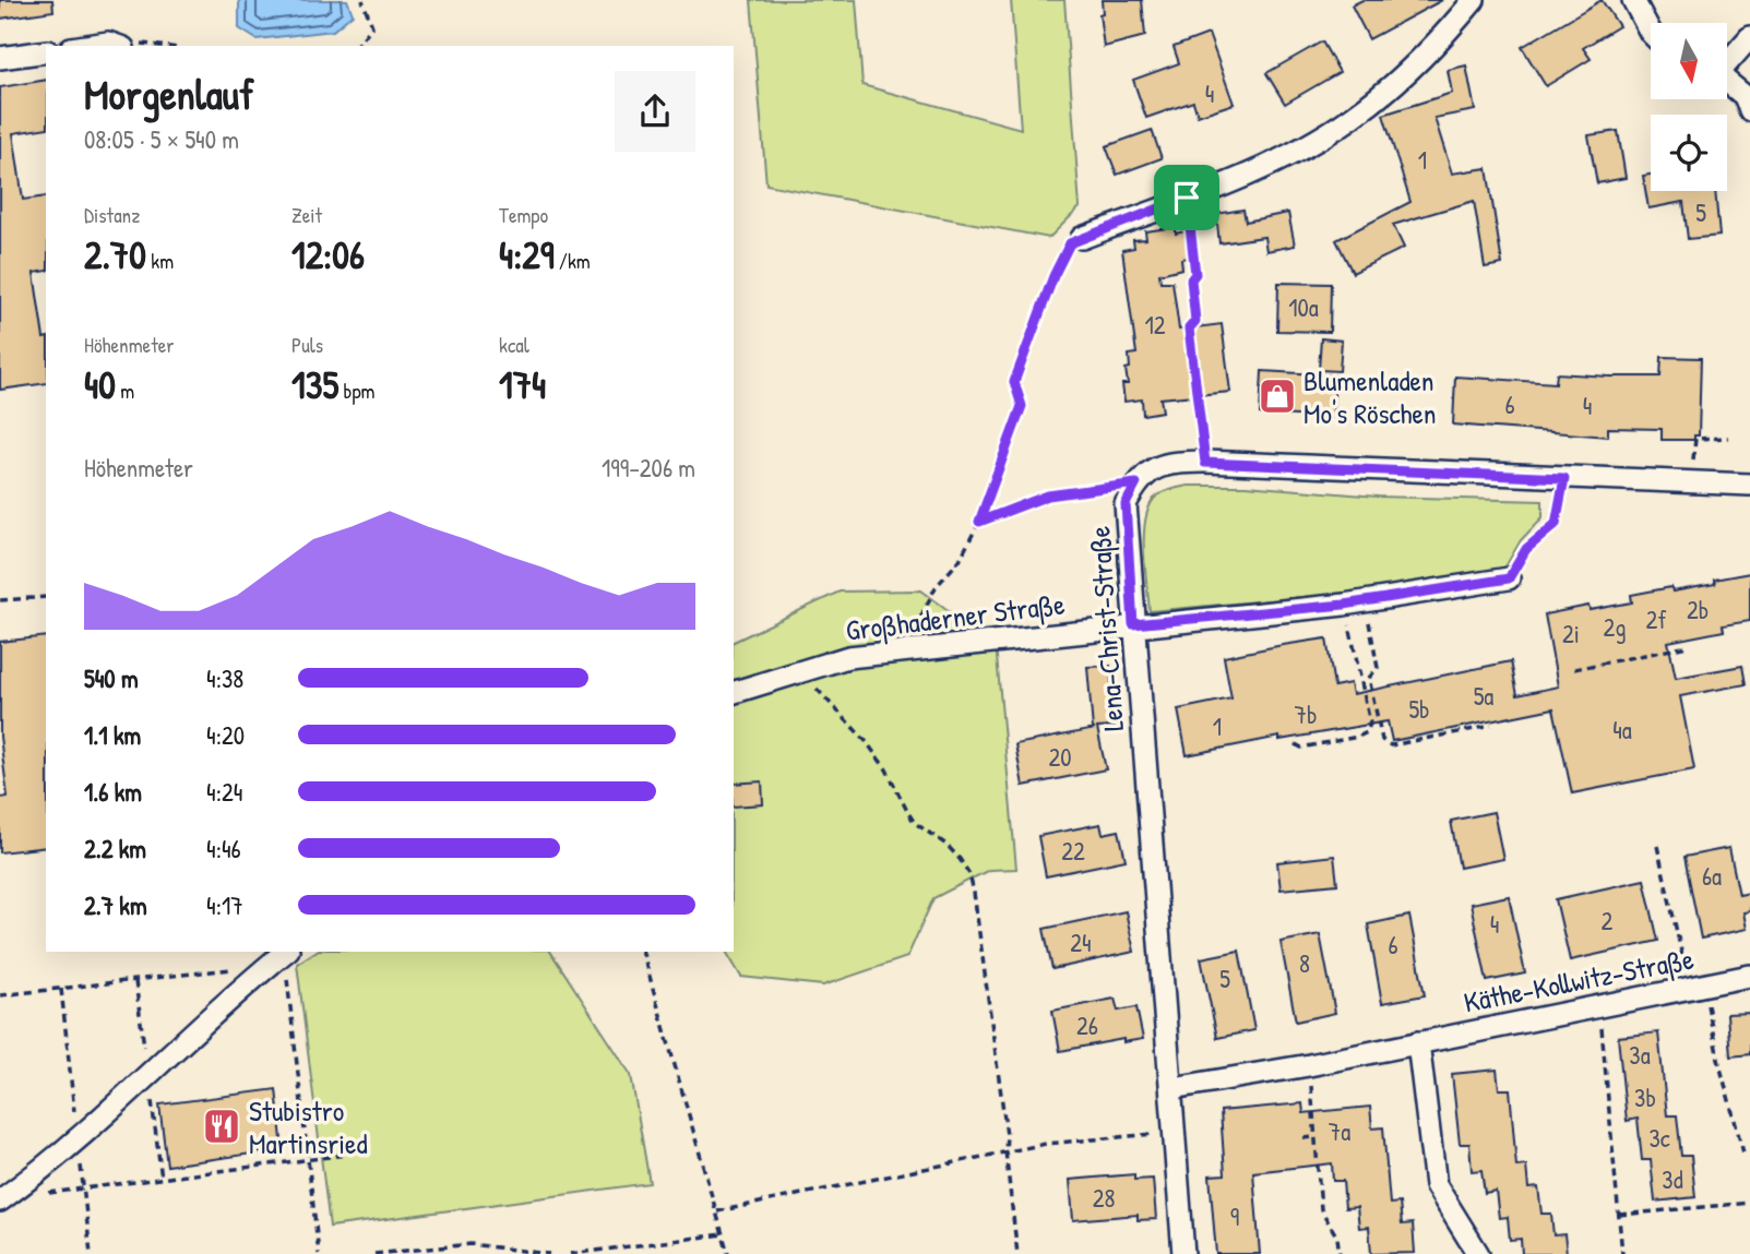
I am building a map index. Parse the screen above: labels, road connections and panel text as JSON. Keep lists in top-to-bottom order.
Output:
{
  "streets": {
    "street": ["Großhaderner Straße", "Lena-Christ-Straße", "Käthe-Kollwitz-Straße"]
  },
  "crossings": [
    ["Großhaderner Straße", "Lena-Christ-Straße"],
    ["Lena-Christ-Straße", "Käthe-Kollwitz-Straße"]
  ],
  "places": {
    "shop": ["Blumenladen Mo's Röschen"],
    "restaurant": ["Stubistro Martinsried"]
  },
  "house_numbers": [
    "4",
    "1",
    "5",
    "10a",
    "12",
    "6",
    "4",
    "2b",
    "2f",
    "2g",
    "2i",
    "5a",
    "5b",
    "7b",
    "1",
    "4a",
    "20",
    "22",
    "6a",
    "2",
    "4",
    "24",
    "6",
    "8",
    "5",
    "26",
    "3a",
    "3b",
    "7a",
    "3c",
    "3d",
    "28",
    "9"
  ],
  "north": "bottom",
  "page": {
    "heading": ["Morgenlauf", "08:05 · 5 × 540 m"],
    "stats": [
      ["Distanz", "2.70 km"],
      ["Zeit", "12:06"],
      ["Tempo", "4:29 /km"],
      ["Höhenmeter", "40 m"],
      ["Puls", "135 bpm"],
      ["kcal", "174"]
    ],
    "chart": ["Höhenmeter", "199–206 m"],
    "list": [
      {
        "name": "540 m",
        "note": "4:38"
      },
      {
        "name": "1.1 km",
        "note": "4:20"
      },
      {
        "name": "1.6 km",
        "note": "4:24"
      },
      {
        "name": "2.2 km",
        "note": "4:46"
      },
      {
        "name": "2.7 km",
        "note": "4:17"
      }
    ]
  }
}
